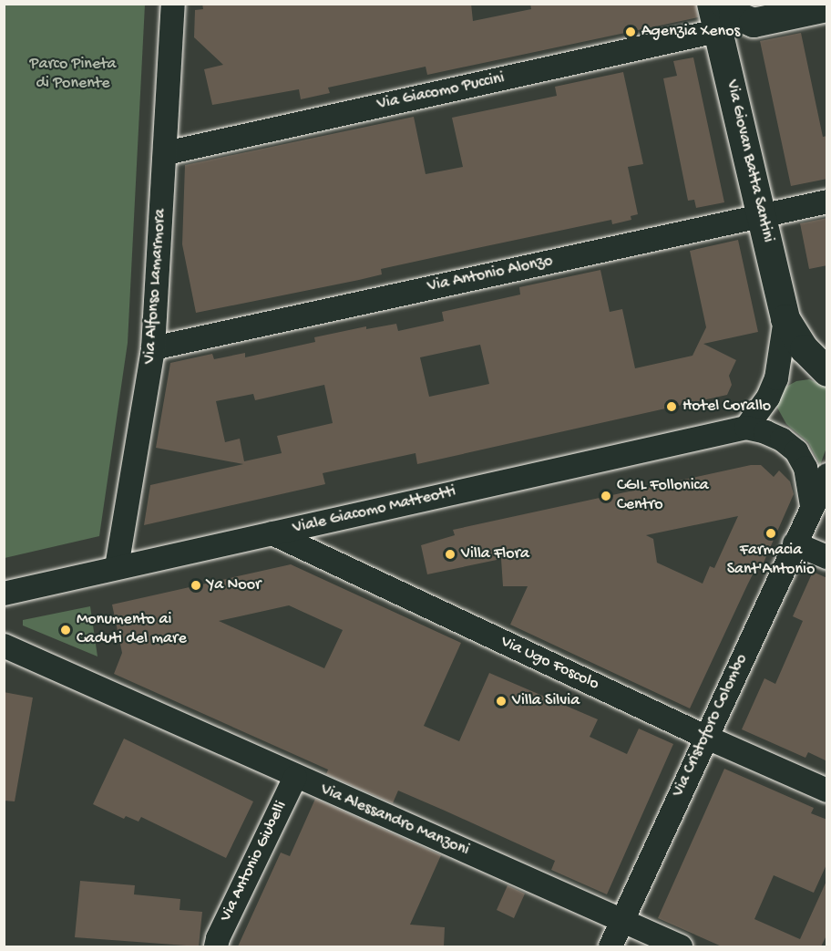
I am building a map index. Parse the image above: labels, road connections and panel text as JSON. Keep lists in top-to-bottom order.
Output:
{
  "streets": {
    "street": [
      "Via Giacomo Puccini",
      "Via Giovan Batta Santini",
      "Via Antonio Alonzo",
      "Via Alfonso Lamarmora",
      "Viale Giacomo Matteotti",
      "Via Ugo Foscolo",
      "Via Cristoforo Colombo",
      "Via Alessandro Manzoni",
      "Via Antonio Giubelli"
    ]
  },
  "crossings": [
    ["Via Giacomo Puccini", "Via Giovan Batta Santini"],
    ["Via Giacomo Puccini", "Via Alfonso Lamarmora"],
    ["Via Giovan Batta Santini", "Via Antonio Alonzo"],
    ["Via Antonio Alonzo", "Via Alfonso Lamarmora"],
    ["Via Alfonso Lamarmora", "Viale Giacomo Matteotti"],
    ["Viale Giacomo Matteotti", "Via Ugo Foscolo"],
    ["Via Ugo Foscolo", "Via Cristoforo Colombo"],
    ["Via Cristoforo Colombo", "Via Alessandro Manzoni"],
    ["Via Alessandro Manzoni", "Via Antonio Giubelli"]
  ],
  "parks": ["Parco Pineta di Ponente"],
  "places": [
    "Agenzia Xenos",
    "Hotel Corallo",
    "CGIL Follonica Centro",
    "Farmacia Sant'Antonio",
    "Villa Flora",
    "Ya Noor",
    "Monumento ai Caduti del mare",
    "Villa Silvia"
  ]
}
